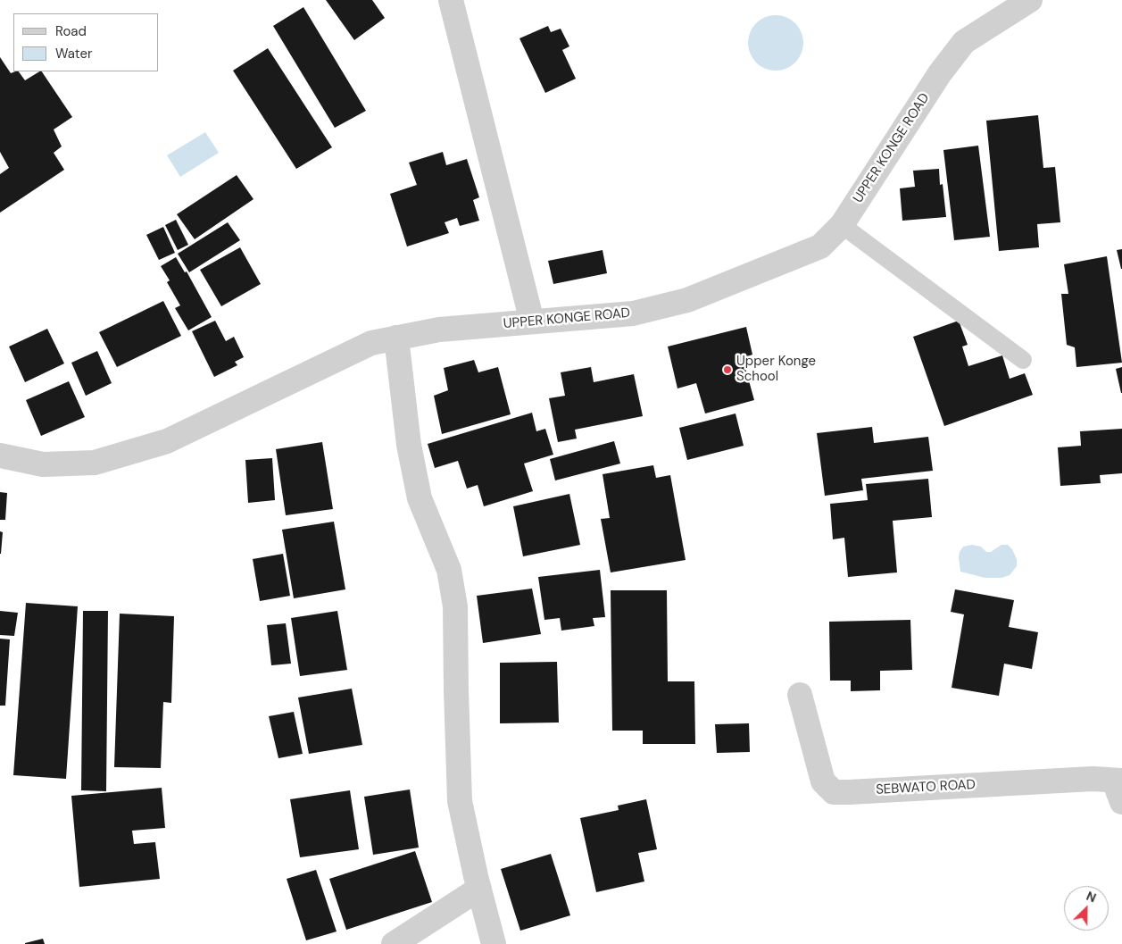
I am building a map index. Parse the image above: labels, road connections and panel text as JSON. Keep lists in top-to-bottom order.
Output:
{
  "streets": {
    "street": ["UPPER KONGE ROAD", "SEBWATO ROAD"]
  },
  "places": ["Upper Konge School"],
  "legend": ["Road", "Water"],
  "north": "top right"
}
